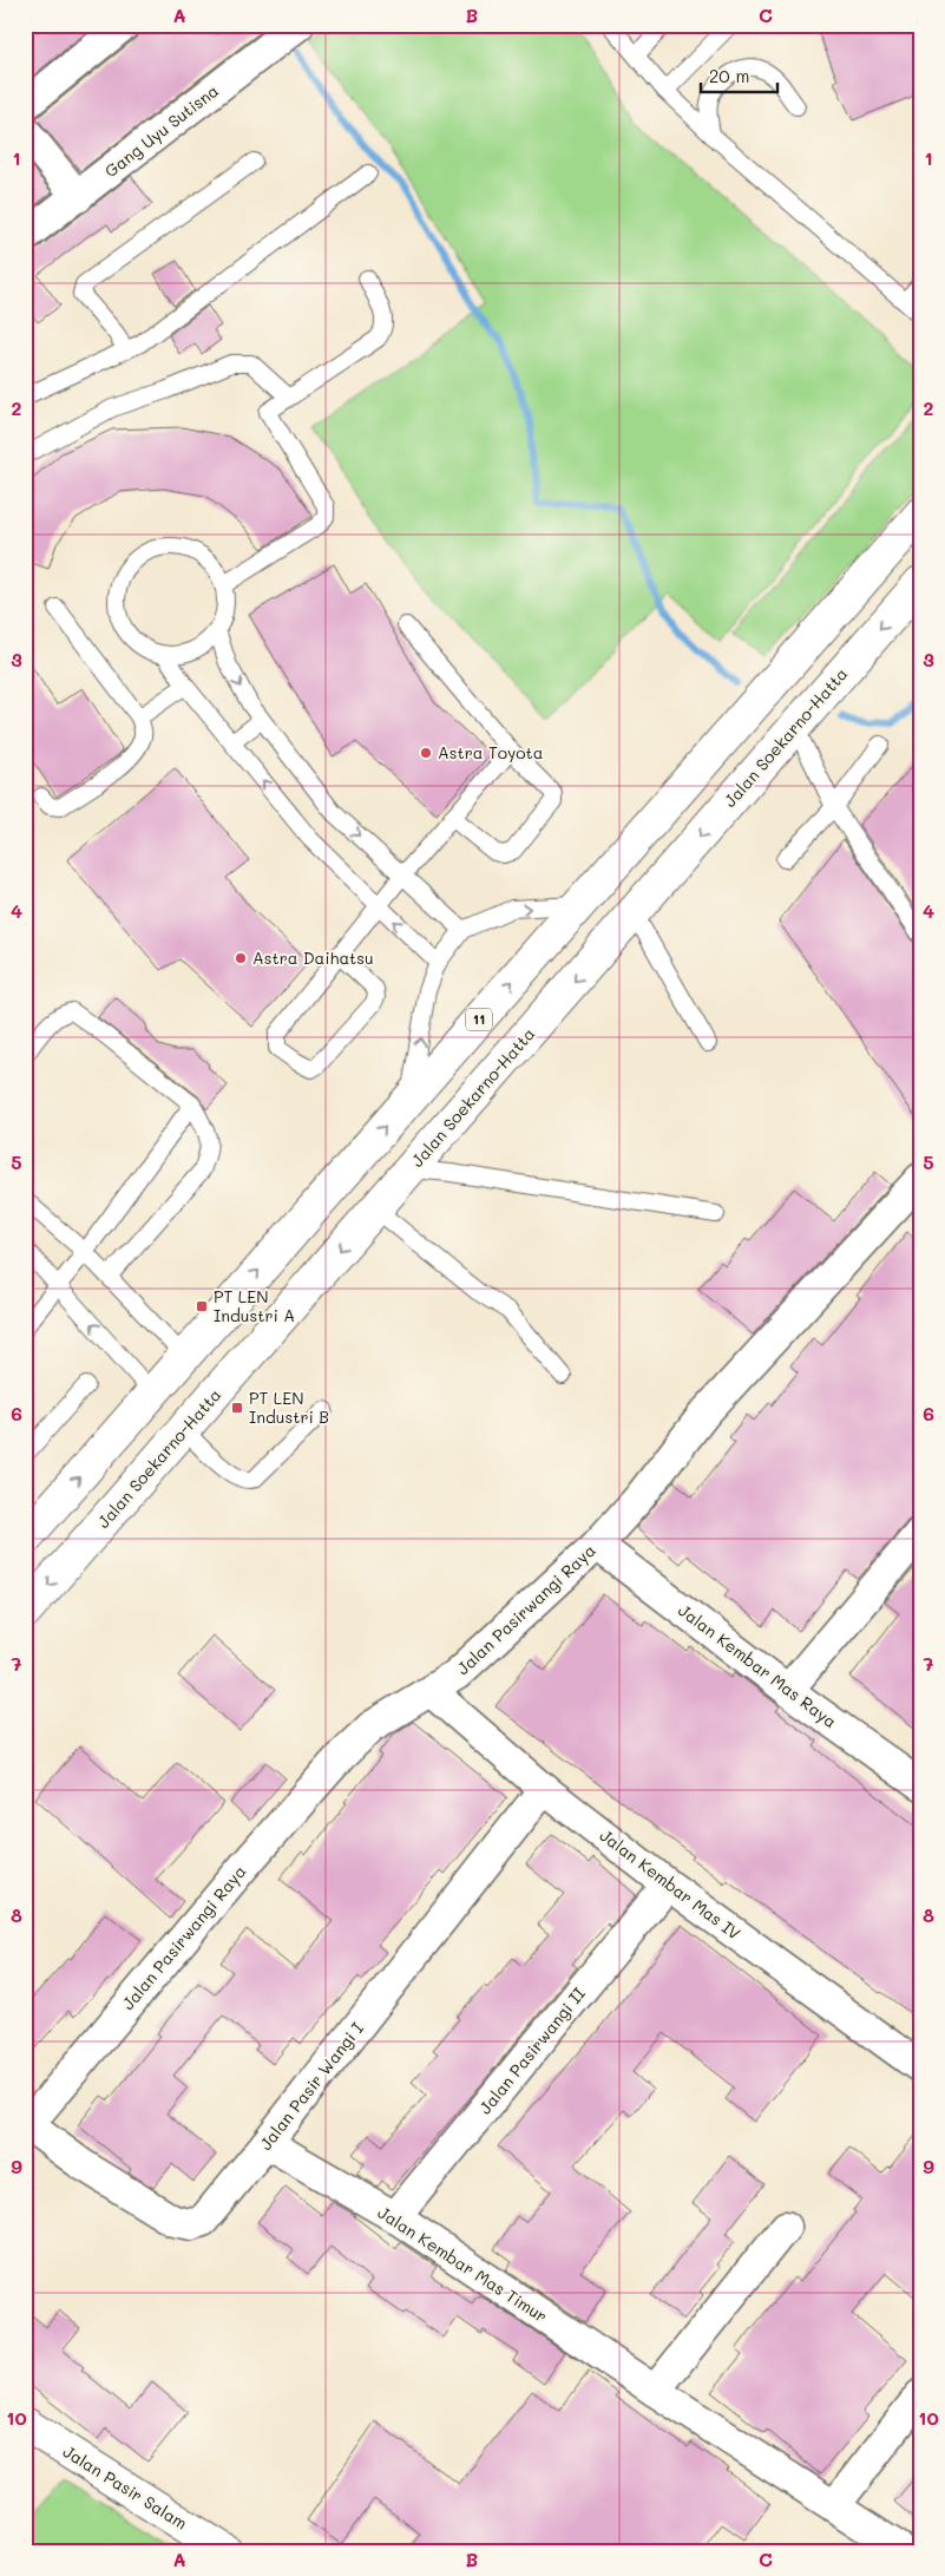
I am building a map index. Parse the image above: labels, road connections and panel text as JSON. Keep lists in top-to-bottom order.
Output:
{
  "streets": {
    "main road": ["Jalan Soekarno-Hatta", "11", "Jalan Pasir Salam"],
    "street": [
      "Gang Uyu Sutisna",
      "Jalan Pasirwangi Raya",
      "Jalan Kembar Mas Raya",
      "Jalan Kembar Mas IV",
      "Jalan Pasirwangi II",
      "Jalan Pasir Wangi I",
      "Jalan Kembar Mas Timur"
    ]
  },
  "crossings": [
    ["Jalan Pasirwangi Raya", "Jalan Kembar Mas Raya"],
    ["Jalan Pasirwangi Raya", "Jalan Kembar Mas IV"],
    ["Jalan Pasirwangi Raya", "Jalan Pasir Wangi I"],
    ["Jalan Kembar Mas IV", "Jalan Pasirwangi II"],
    ["Jalan Kembar Mas IV", "Jalan Pasir Wangi I"],
    ["Jalan Pasirwangi II", "Jalan Kembar Mas Timur"],
    ["Jalan Pasir Wangi I", "Jalan Kembar Mas Timur"]
  ],
  "places": {
    "other": ["Astra Toyota", "Astra Daihatsu"],
    "transit": ["PT LEN Industri A", "PT LEN Industri B"]
  },
  "scale_bar": "20 m",
  "grid": {
    "columns": ["A", "B", "C"],
    "rows": [
      "1",
      "2",
      "3",
      "4",
      "5",
      "6",
      "7",
      "8",
      "9",
      "10"
    ]
  }
}
